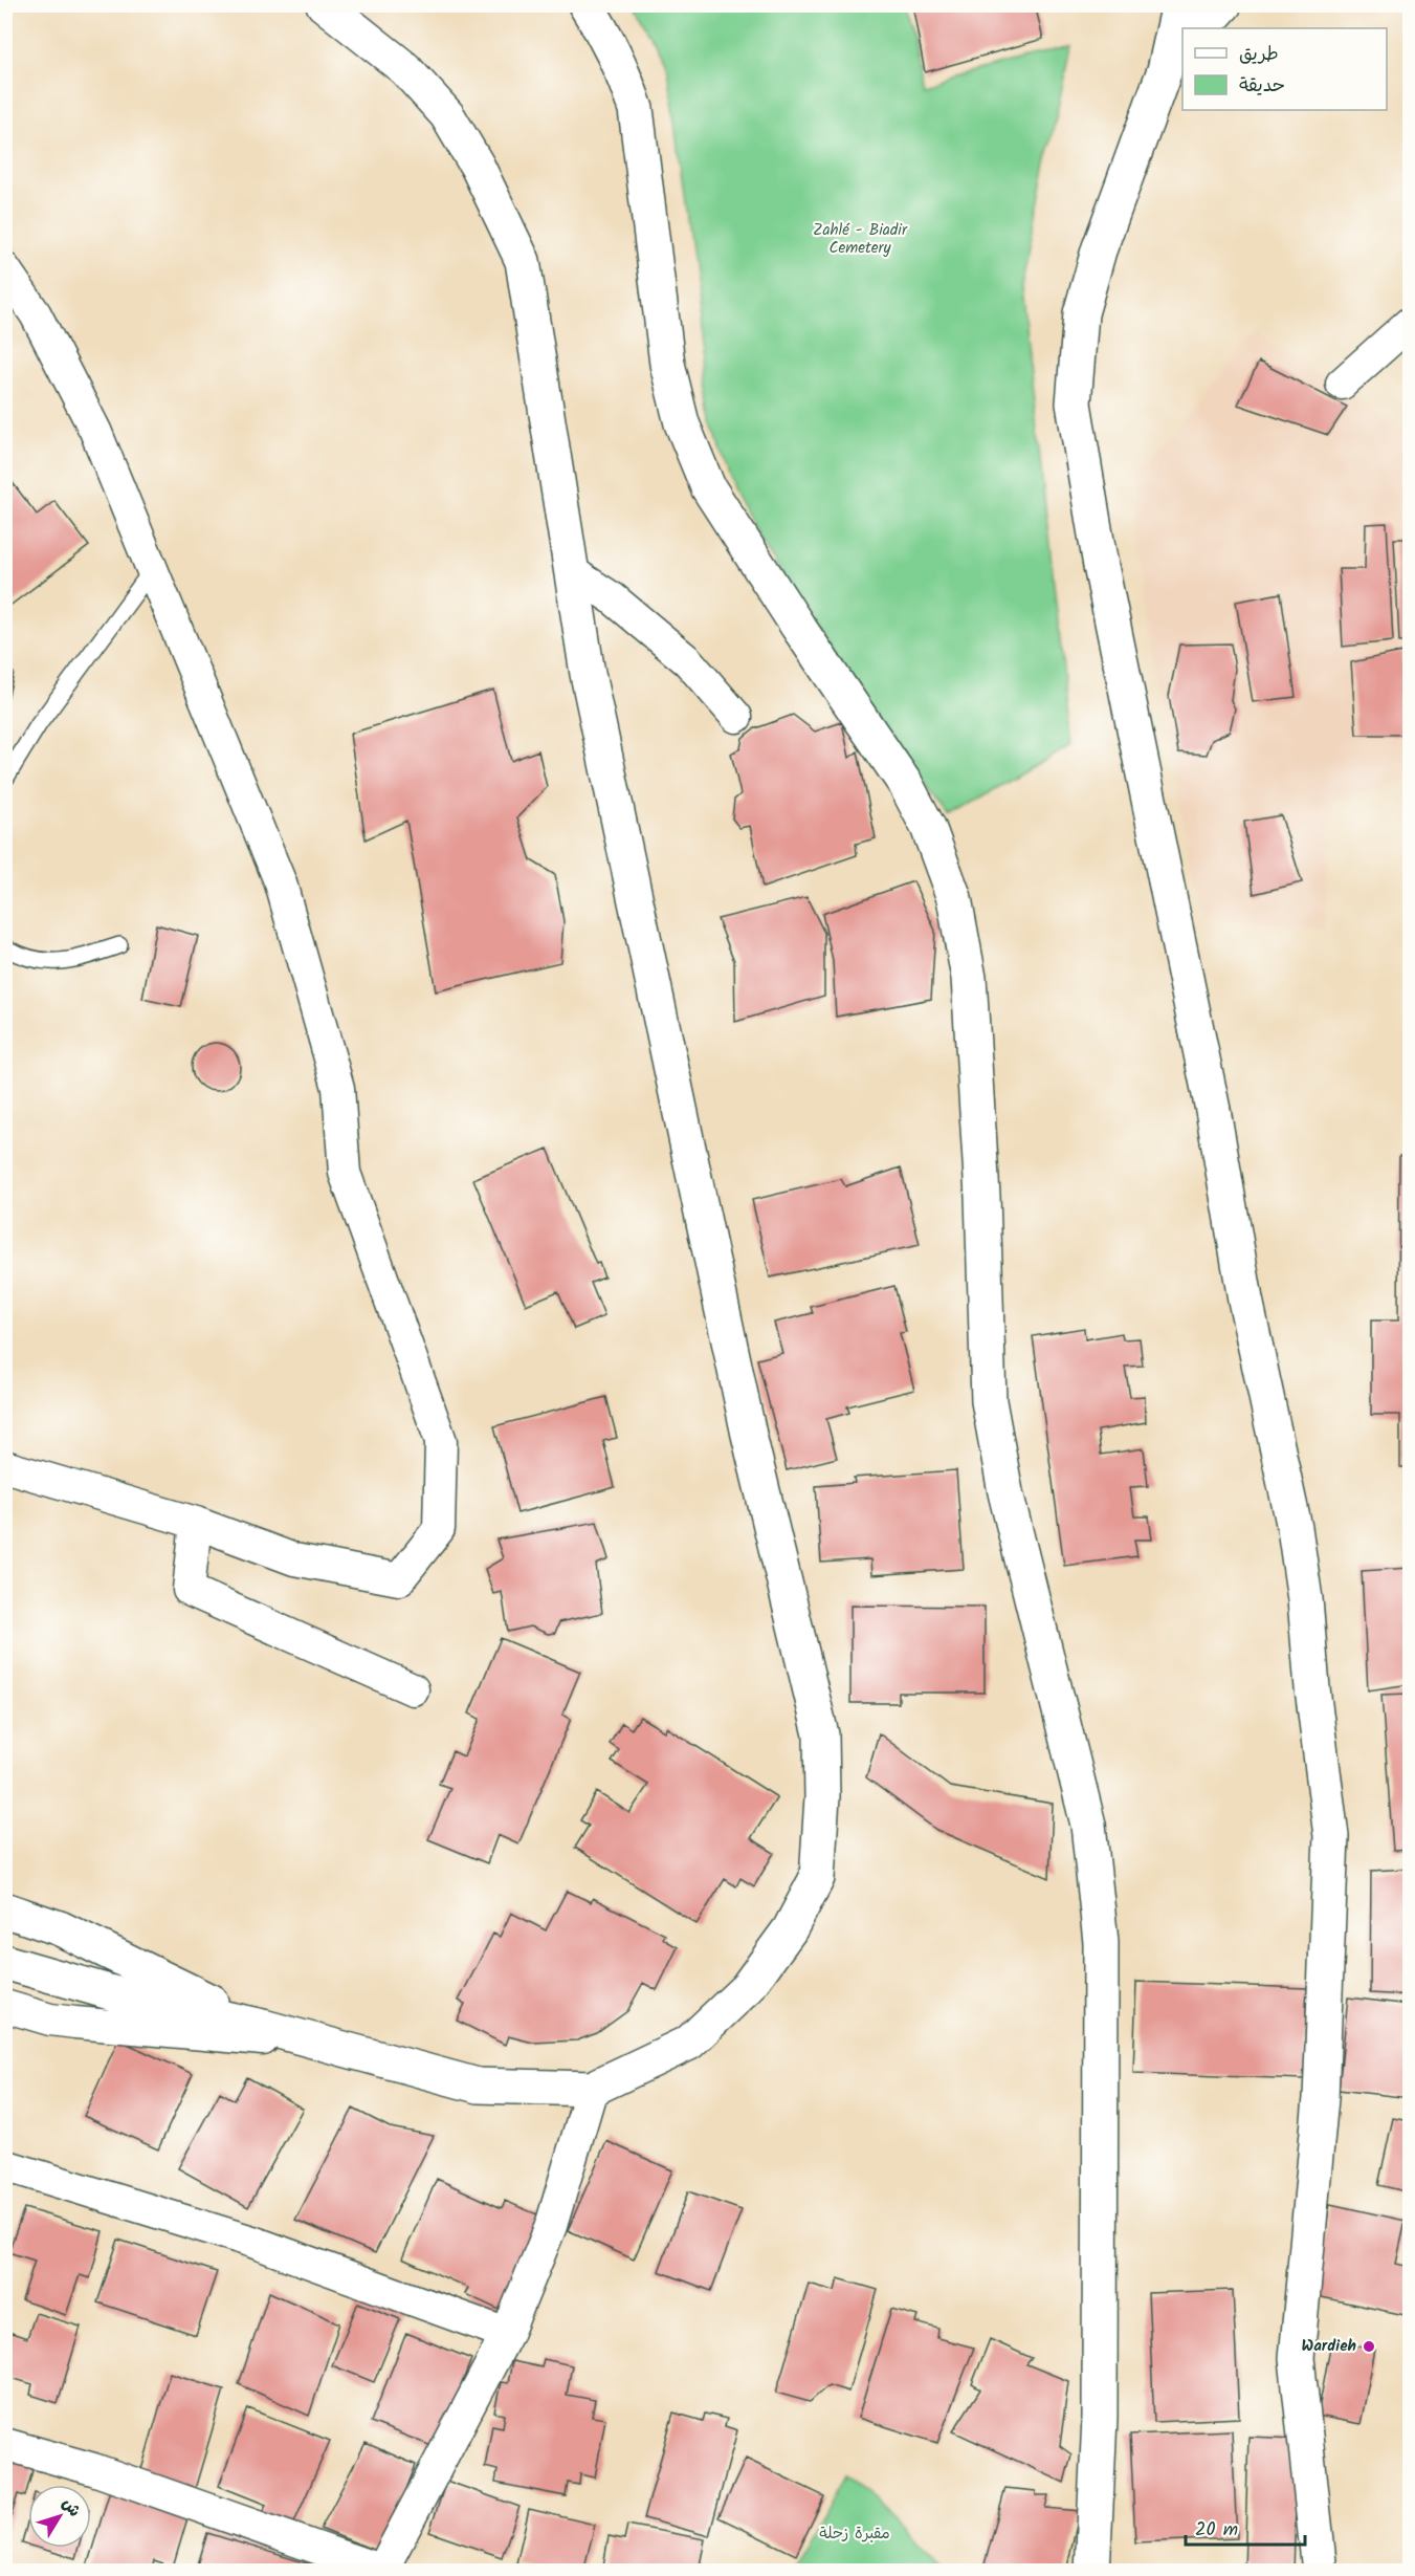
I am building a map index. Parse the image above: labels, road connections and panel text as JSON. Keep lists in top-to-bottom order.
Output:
{
  "parks": ["Zahlé - Biadir Cemetery", "مقبرة زحلة"],
  "places": ["Wardieh"],
  "legend": ["طريق", "حديقة"],
  "scale_bar": "20 m",
  "north": "top right"
}
